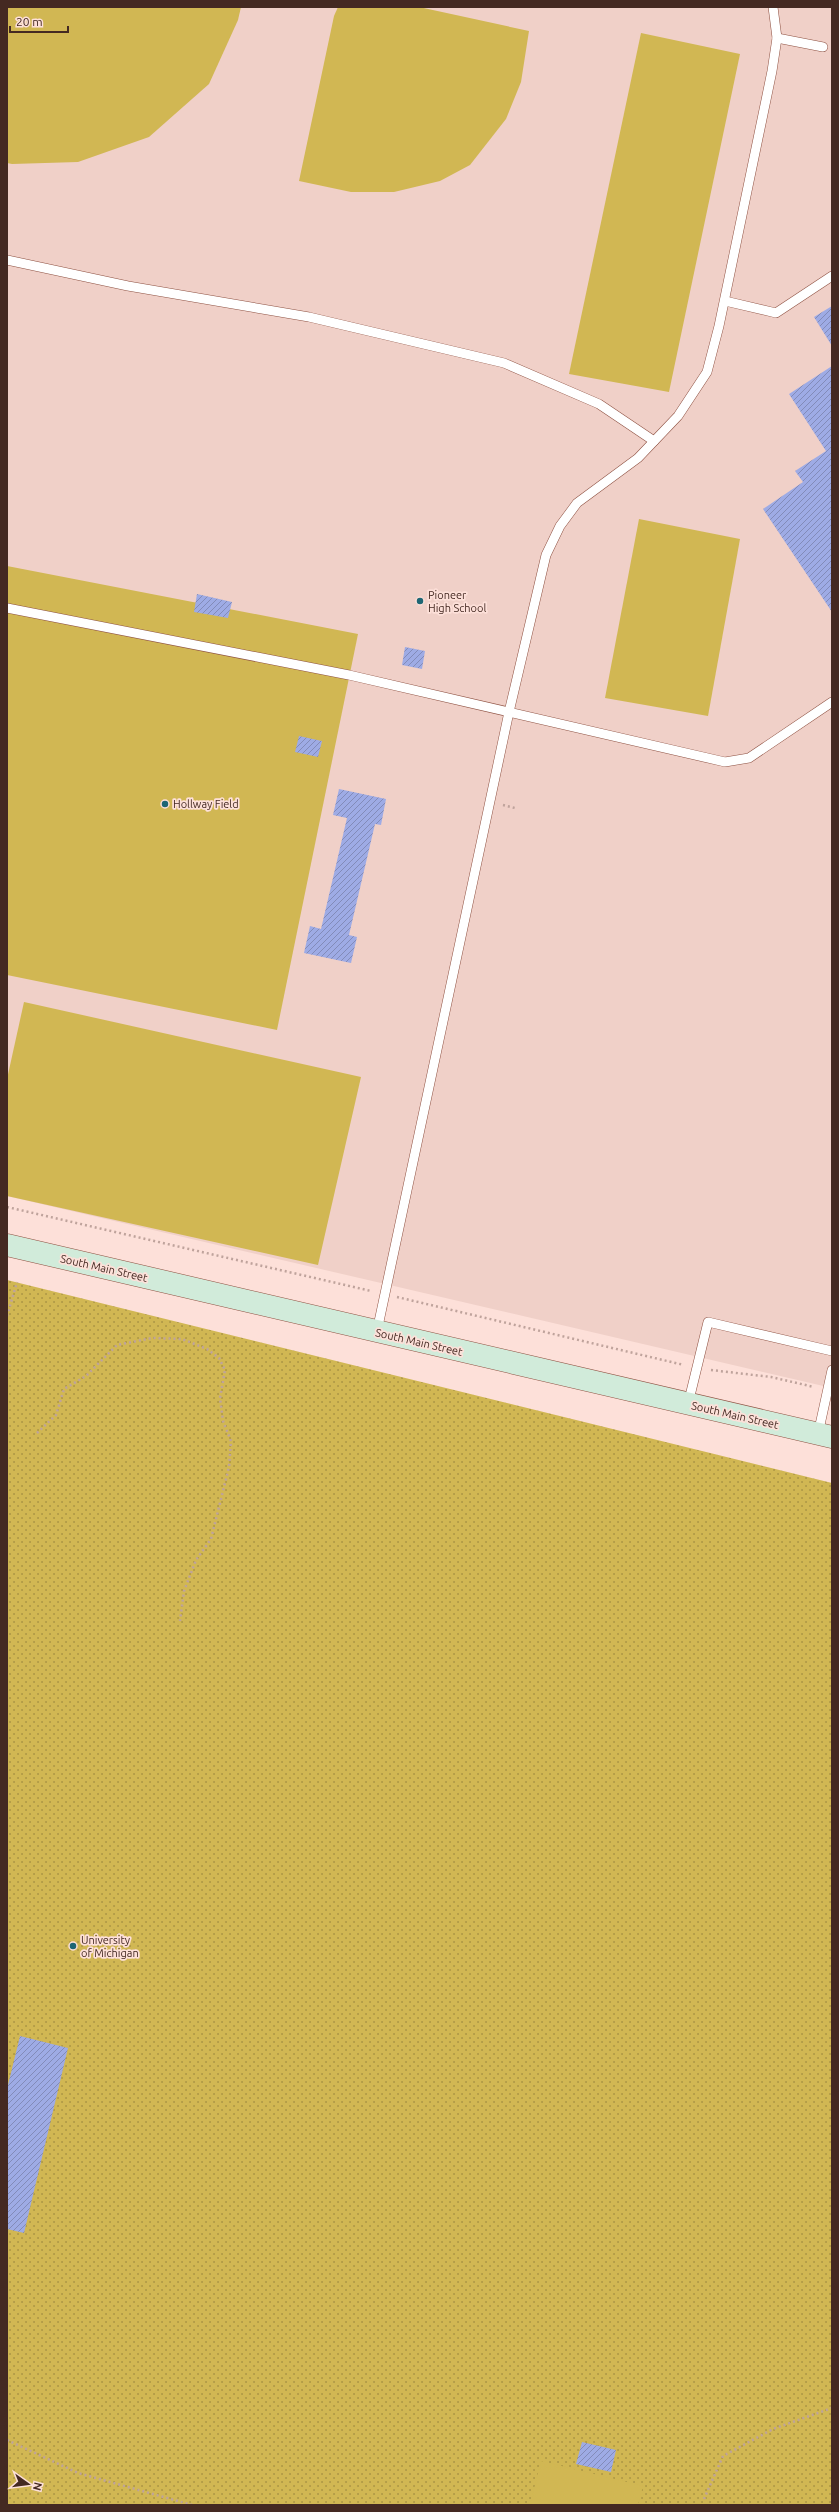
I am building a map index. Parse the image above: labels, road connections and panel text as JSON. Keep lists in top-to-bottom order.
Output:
{
  "streets": {
    "main road": ["South Main Street"]
  },
  "places": ["Pioneer High School", "Hollway Field", "University of Michigan"],
  "scale_bar": "20 m",
  "north": "right"
}
